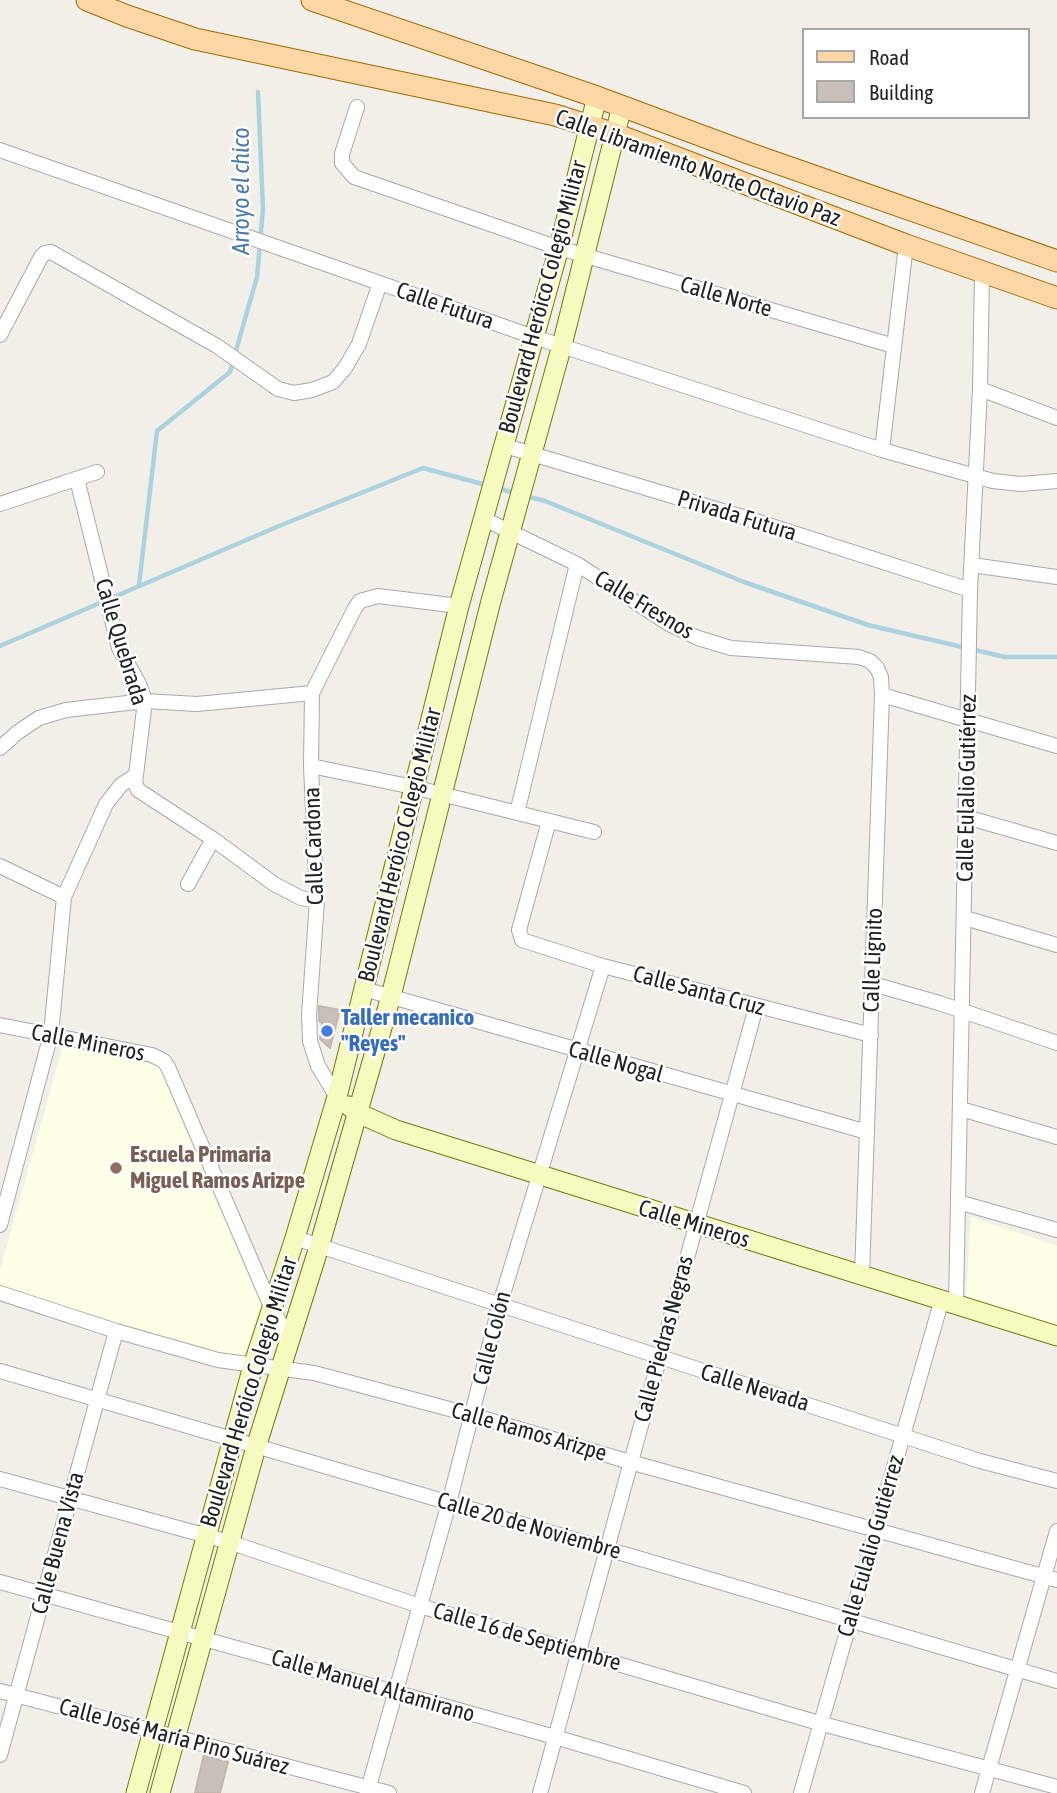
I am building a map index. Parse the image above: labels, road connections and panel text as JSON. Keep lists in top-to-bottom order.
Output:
{
  "streets": {
    "main road": ["Calle Libramiento Norte Octavio Paz"],
    "street": [
      "Boulevard Heróico Colegio Militar",
      "Calle Norte",
      "Calle Futura",
      "Privada Futura",
      "Calle Fresnos",
      "Calle Quebrada",
      "Calle Eulalio Gutiérrez",
      "Calle Cardona",
      "Calle Lignito",
      "Calle Santa Cruz",
      "Calle Mineros",
      "Calle Nogal",
      "Calle Colón",
      "Calle Piedras Negras",
      "Calle Nevada",
      "Calle Ramos Arizpe",
      "Calle 20 de Noviembre",
      "Calle Buena Vista",
      "Calle 16 de Septiembre",
      "Calle Manuel Altamirano",
      "Calle José María Pino Suárez"
    ]
  },
  "crossings": [
    ["Calle Libramiento Norte Octavio Paz", "Boulevard Heróico Colegio Militar"],
    ["Calle Libramiento Norte Octavio Paz", "Calle Eulalio Gutiérrez"],
    ["Boulevard Heróico Colegio Militar", "Calle Norte"],
    ["Boulevard Heróico Colegio Militar", "Calle Futura"],
    ["Boulevard Heróico Colegio Militar", "Privada Futura"],
    ["Boulevard Heróico Colegio Militar", "Calle Fresnos"],
    ["Boulevard Heróico Colegio Militar", "Calle Cardona"],
    ["Boulevard Heróico Colegio Militar", "Calle Mineros"],
    ["Boulevard Heróico Colegio Militar", "Calle Nogal"],
    ["Boulevard Heróico Colegio Militar", "Calle Nevada"],
    ["Boulevard Heróico Colegio Militar", "Calle Ramos Arizpe"],
    ["Boulevard Heróico Colegio Militar", "Calle 20 de Noviembre"],
    ["Boulevard Heróico Colegio Militar", "Calle 16 de Septiembre"],
    ["Boulevard Heróico Colegio Militar", "Calle Manuel Altamirano"],
    ["Boulevard Heróico Colegio Militar", "Calle José María Pino Suárez"],
    ["Calle Futura", "Calle Eulalio Gutiérrez"],
    ["Privada Futura", "Calle Eulalio Gutiérrez"],
    ["Calle Fresnos", "Calle Lignito"],
    ["Calle Eulalio Gutiérrez", "Calle Mineros"],
    ["Calle Eulalio Gutiérrez", "Calle Nevada"],
    ["Calle Eulalio Gutiérrez", "Calle Ramos Arizpe"],
    ["Calle Eulalio Gutiérrez", "Calle 20 de Noviembre"],
    ["Calle Eulalio Gutiérrez", "Calle 16 de Septiembre"],
    ["Calle Cardona", "Calle Mineros"],
    ["Calle Lignito", "Calle Santa Cruz"],
    ["Calle Lignito", "Calle Mineros"],
    ["Calle Lignito", "Calle Nogal"],
    ["Calle Santa Cruz", "Calle Colón"],
    ["Calle Santa Cruz", "Calle Piedras Negras"],
    ["Calle Mineros", "Calle Colón"],
    ["Calle Mineros", "Calle Piedras Negras"],
    ["Calle Nogal", "Calle Colón"],
    ["Calle Nogal", "Calle Piedras Negras"],
    ["Calle Colón", "Calle Nevada"],
    ["Calle Colón", "Calle Ramos Arizpe"],
    ["Calle Colón", "Calle 20 de Noviembre"],
    ["Calle Colón", "Calle 16 de Septiembre"],
    ["Calle Colón", "Calle Manuel Altamirano"],
    ["Calle Colón", "Calle José María Pino Suárez"],
    ["Calle Piedras Negras", "Calle Nevada"],
    ["Calle Piedras Negras", "Calle Ramos Arizpe"],
    ["Calle Piedras Negras", "Calle 20 de Noviembre"],
    ["Calle Piedras Negras", "Calle 16 de Septiembre"],
    ["Calle Piedras Negras", "Calle Manuel Altamirano"],
    ["Calle Ramos Arizpe", "Calle Buena Vista"],
    ["Calle 20 de Noviembre", "Calle Buena Vista"],
    ["Calle Buena Vista", "Calle 16 de Septiembre"],
    ["Calle Buena Vista", "Calle Manuel Altamirano"],
    ["Calle Buena Vista", "Calle José María Pino Suárez"]
  ],
  "water": ["Arroyo el chico"],
  "places": ["Taller mecanico \"Reyes\"", "Escuela Primaria Miguel Ramos Arizpe"],
  "legend": ["Road", "Building"]
}
